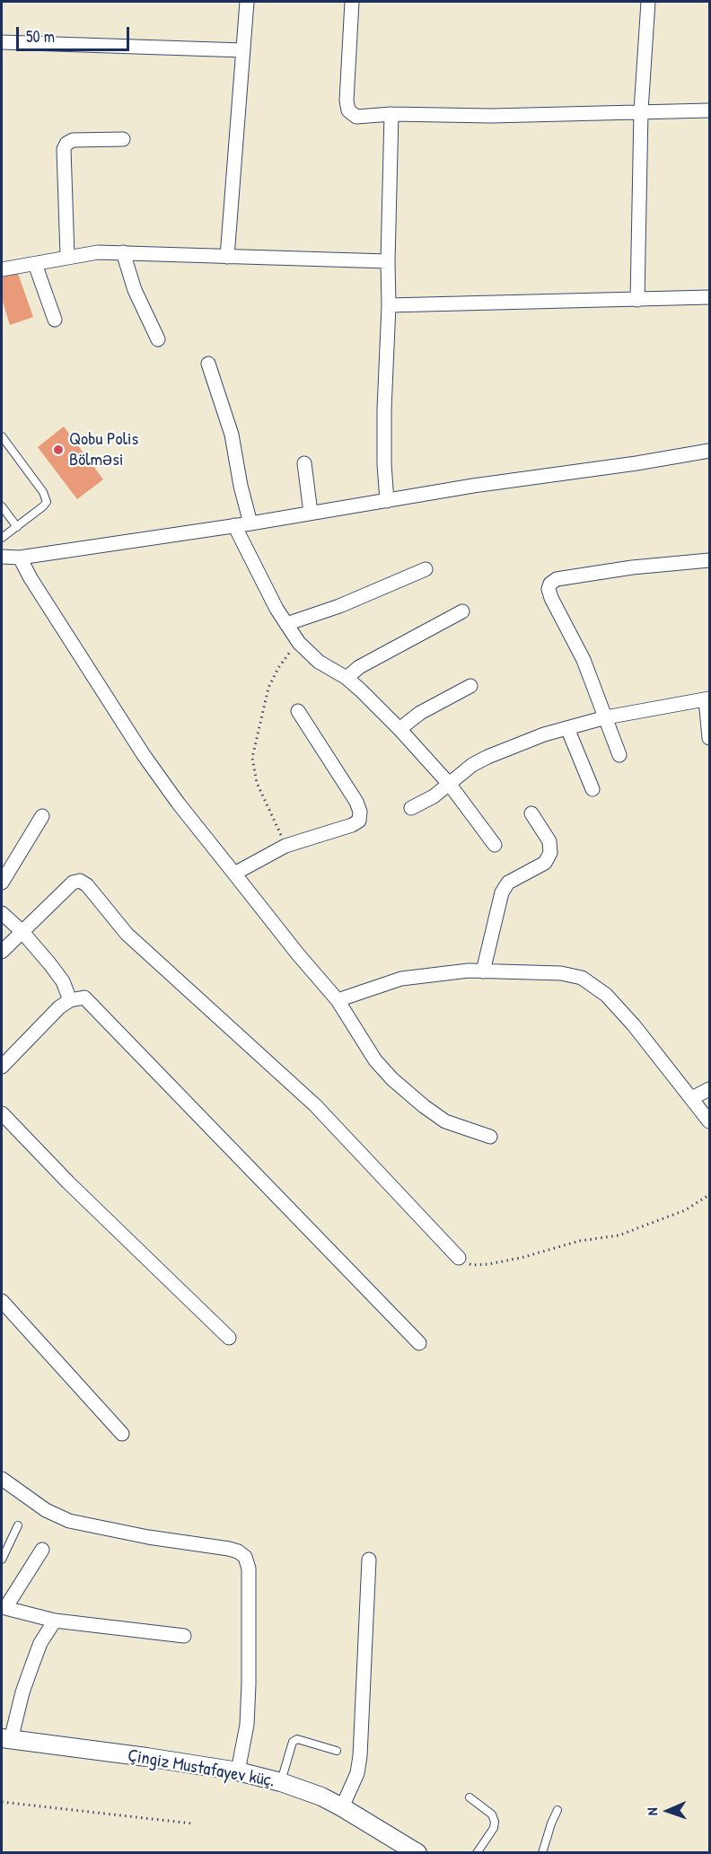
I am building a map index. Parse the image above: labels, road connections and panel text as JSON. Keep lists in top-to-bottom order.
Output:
{
  "streets": {
    "street": ["Çingiz Mustafayev küç."]
  },
  "places": ["Qobu Polis Bölməsi"],
  "scale_bar": "50 m",
  "north": "left"
}
